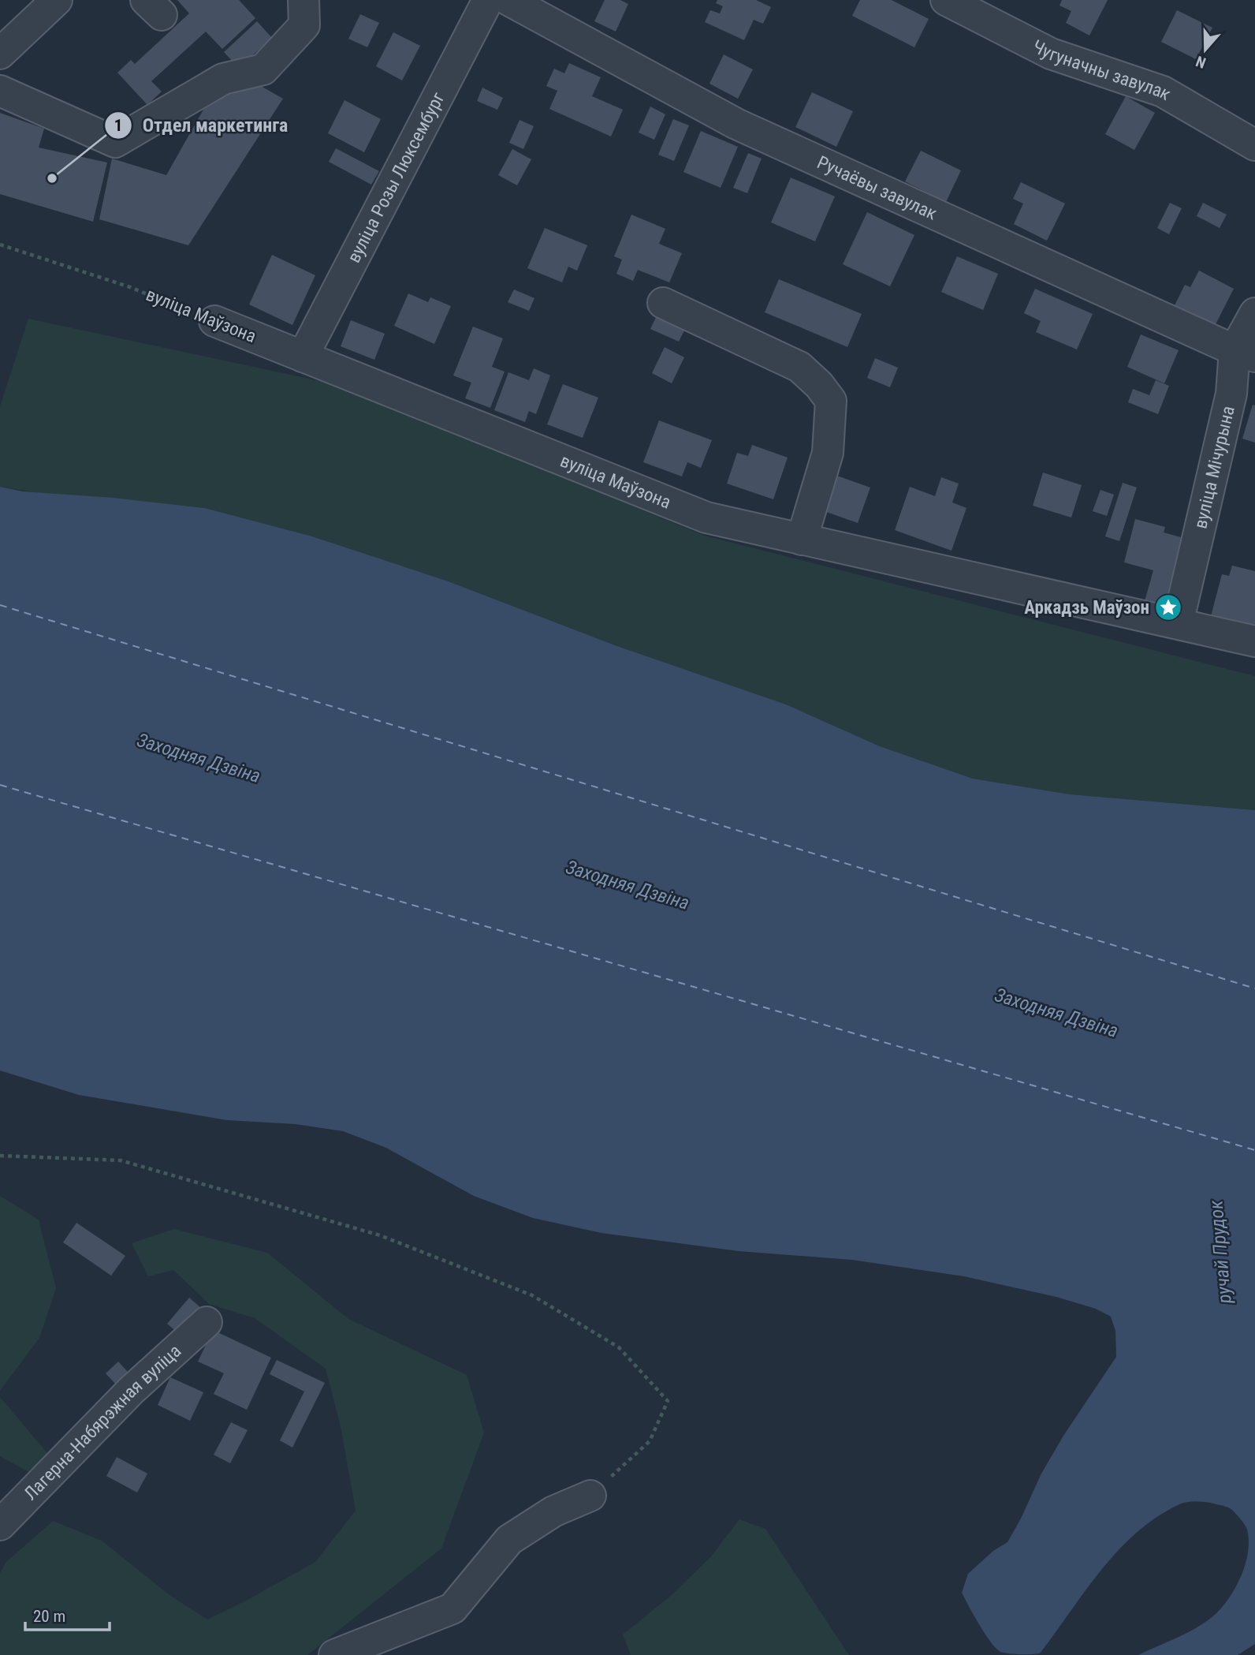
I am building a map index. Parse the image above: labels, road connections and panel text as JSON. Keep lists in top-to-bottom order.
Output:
{
  "streets": {
    "street": [
      "Чугуначны завулак",
      "вуліца Розы Люксембург",
      "Ручаёвы завулак",
      "вуліца Маўзона",
      "вуліца Мічурына",
      "Лагерна-Набярэжная вуліца"
    ]
  },
  "crossings": [
    ["вуліца Розы Люксембург", "вуліца Маўзона"],
    ["Ручаёвы завулак", "вуліца Мічурына"],
    ["вуліца Маўзона", "вуліца Мічурына"]
  ],
  "water": ["Заходняя Дзвіна", "ручай Прудок"],
  "places": {
    "other": ["Отдел маркетинга"],
    "place": ["Аркадзь Маўзон"]
  },
  "scale_bar": "20 m",
  "north": "bottom"
}
